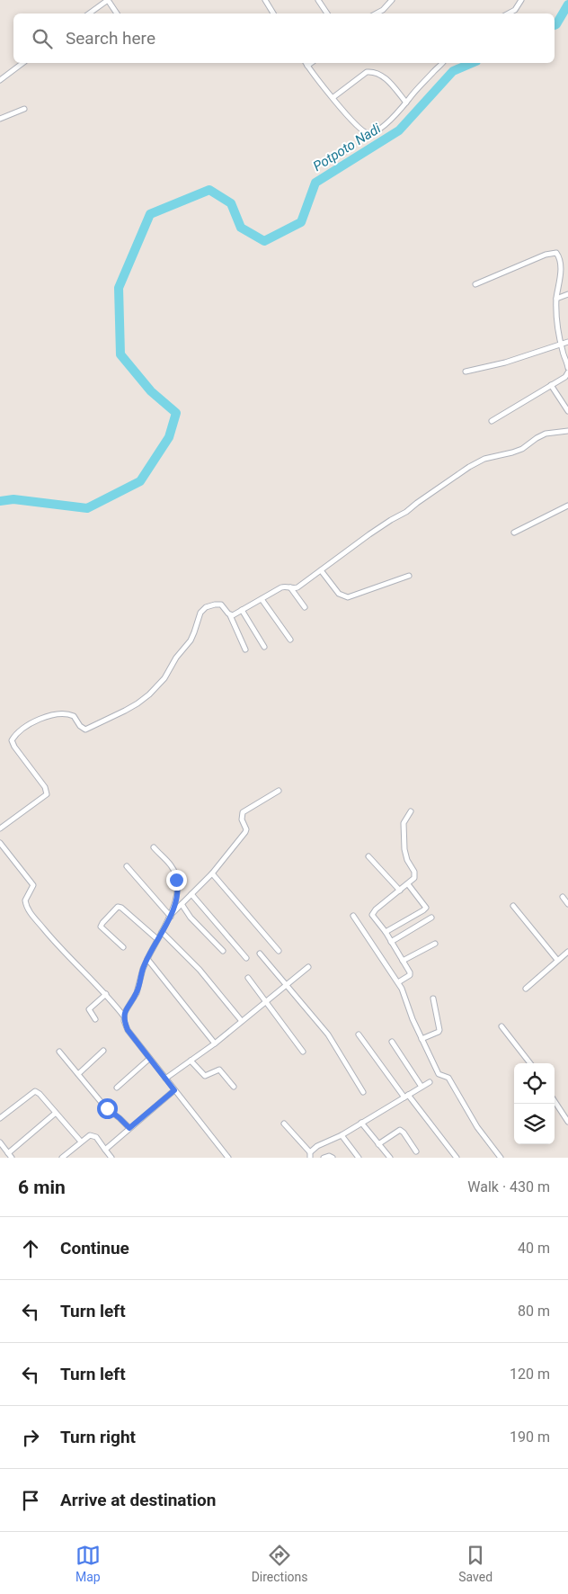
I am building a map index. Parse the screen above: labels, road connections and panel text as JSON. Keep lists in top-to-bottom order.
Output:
{
  "water": ["Potpoto Nadi"],
  "page": {
    "search": "Search here",
    "heading": ["6 min", "Walk · 430 m"],
    "list": [
      ["Continue", "40 m"],
      ["Turn left", "80 m"],
      ["Turn left", "120 m"],
      ["Turn right", "190 m"],
      "Arrive at destination"
    ],
    "nav": ["Map", "Directions", "Saved"]
  }
}
